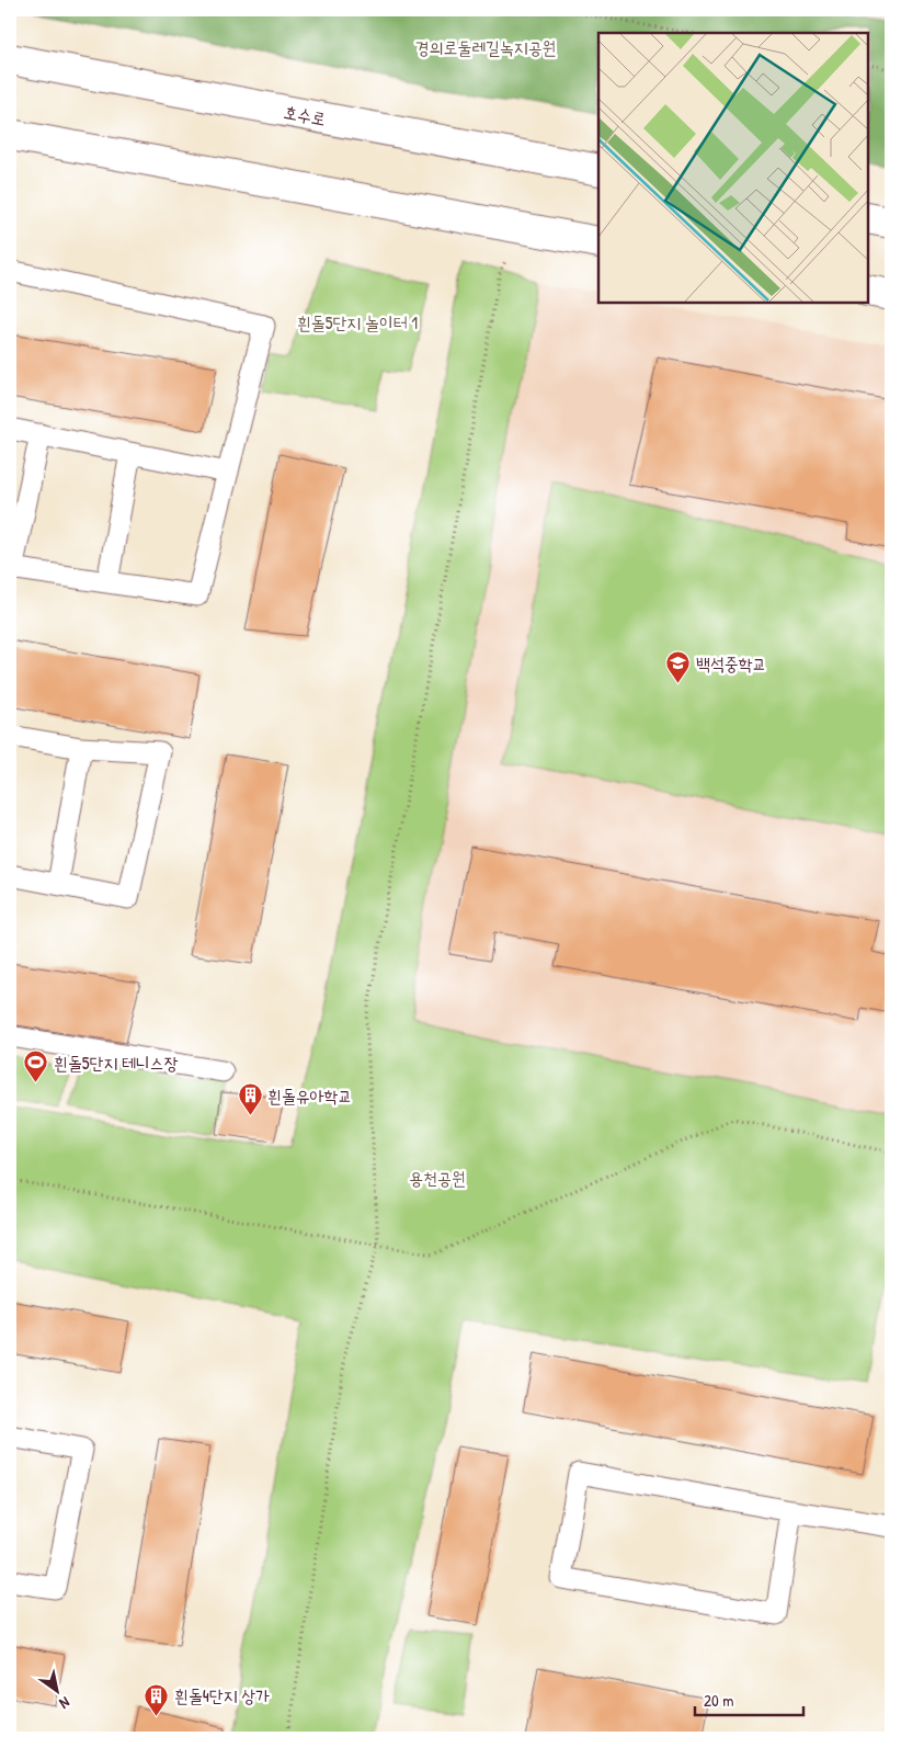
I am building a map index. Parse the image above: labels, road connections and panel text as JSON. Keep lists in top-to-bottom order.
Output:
{
  "streets": {
    "main road": ["호수로"]
  },
  "parks": ["경의로둘레길녹지공원", "흰돌5단지 놀이터 1", "용천공원"],
  "places": {
    "school or university": ["백석중학교"],
    "sports": ["흰돌5단지 테니스장"],
    "building": ["흰돌유아학교", "흰돌4단지 상가"]
  },
  "scale_bar": "20 m",
  "north": "bottom right"
}
